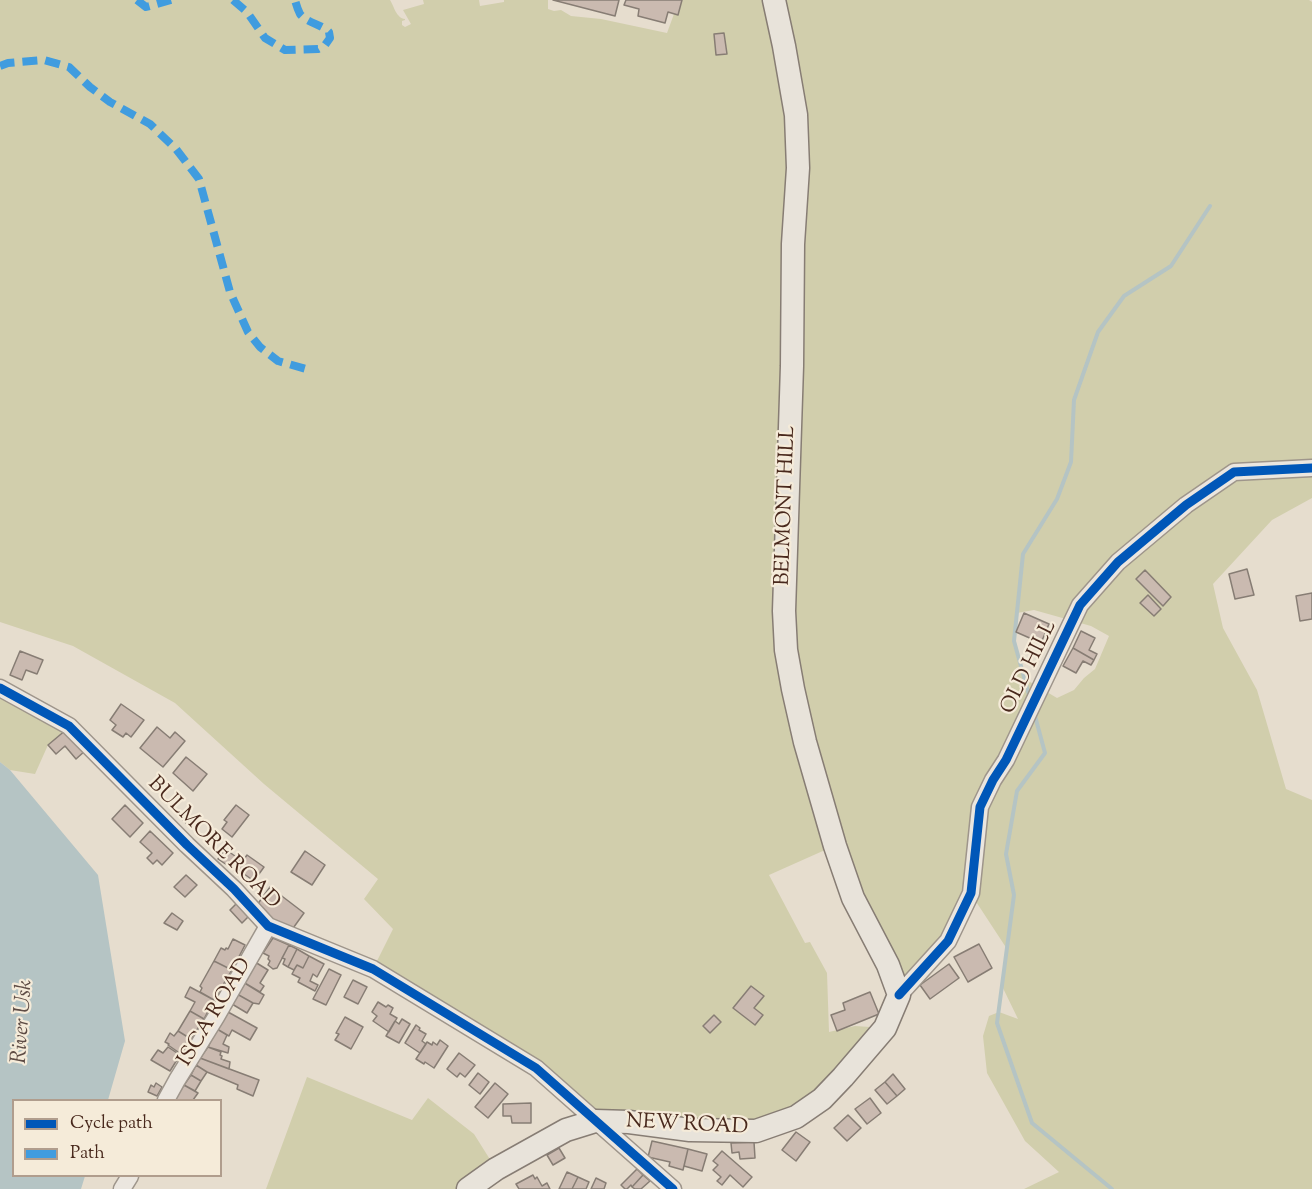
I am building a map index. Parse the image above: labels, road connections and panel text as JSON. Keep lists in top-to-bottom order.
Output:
{
  "streets": {
    "main road": ["BELMONT HILL", "NEW ROAD"],
    "street": ["OLD HILL", "BULMORE ROAD", "ISCA ROAD"]
  },
  "crossings": [
    ["BELMONT HILL", "OLD HILL"],
    ["BELMONT HILL", "NEW ROAD"],
    ["OLD HILL", "NEW ROAD"],
    ["BULMORE ROAD", "ISCA ROAD"],
    ["BULMORE ROAD", "NEW ROAD"]
  ],
  "water": ["River Usk"],
  "legend": ["Cycle path", "Path"]
}
